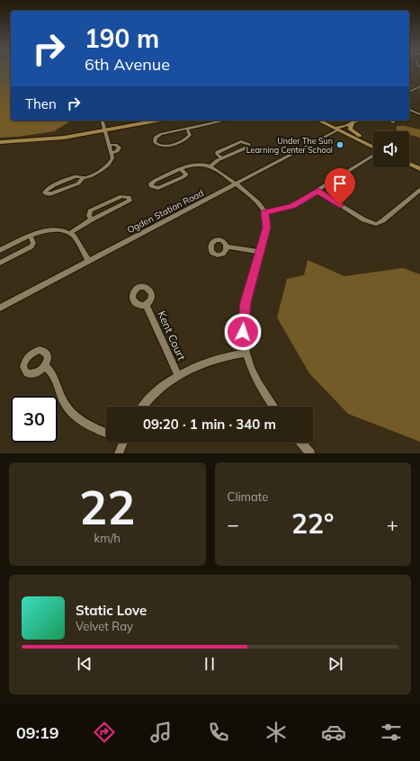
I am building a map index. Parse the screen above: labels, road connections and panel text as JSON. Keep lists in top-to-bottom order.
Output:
{
  "streets": {
    "street": ["Ogden Station Road", "Kent Court"]
  },
  "places": ["Under The Sun Learning Center School"],
  "page": {
    "turn": ["190 m", "6th Avenue"],
    "then": "Then",
    "limit": "30",
    "trip": "09:20 · 1 min · 340 m",
    "tile": [
      ["22", "km/h"],
      "Climate"
    ],
    "heat": ["−", "22°", "+"],
    "song": ["Static Love", "Velvet Ray"],
    "tabs": "09:19"
  }
}
